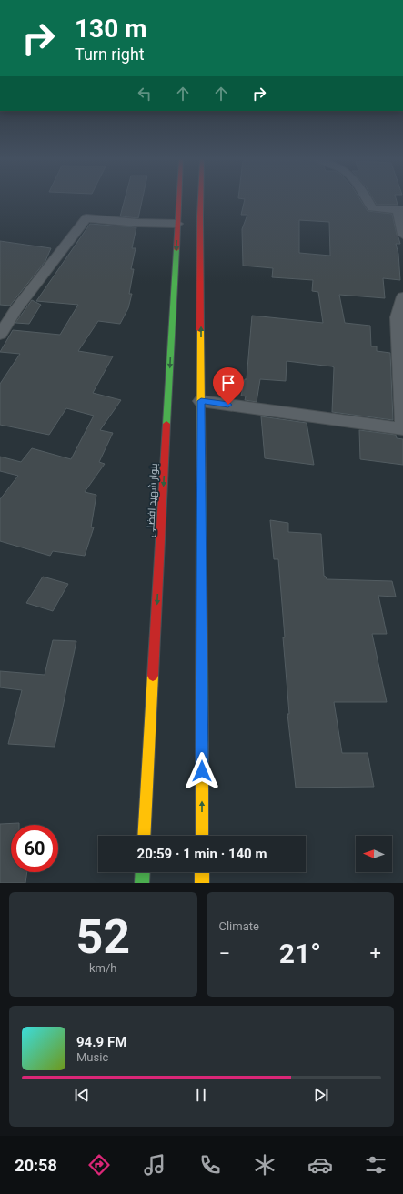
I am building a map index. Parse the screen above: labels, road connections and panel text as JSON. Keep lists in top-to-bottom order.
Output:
{
  "streets": {
    "main road": ["بلوار شهید افضلی"]
  },
  "north": "left",
  "page": {
    "turn": ["130 m", "Turn right"],
    "limit": "60",
    "trip": "20:59 · 1 min · 140 m",
    "tile": [
      ["52", "km/h"],
      "Climate"
    ],
    "heat": ["−", "21°", "+"],
    "song": ["94.9 FM", "Music"],
    "tabs": "20:58"
  }
}
